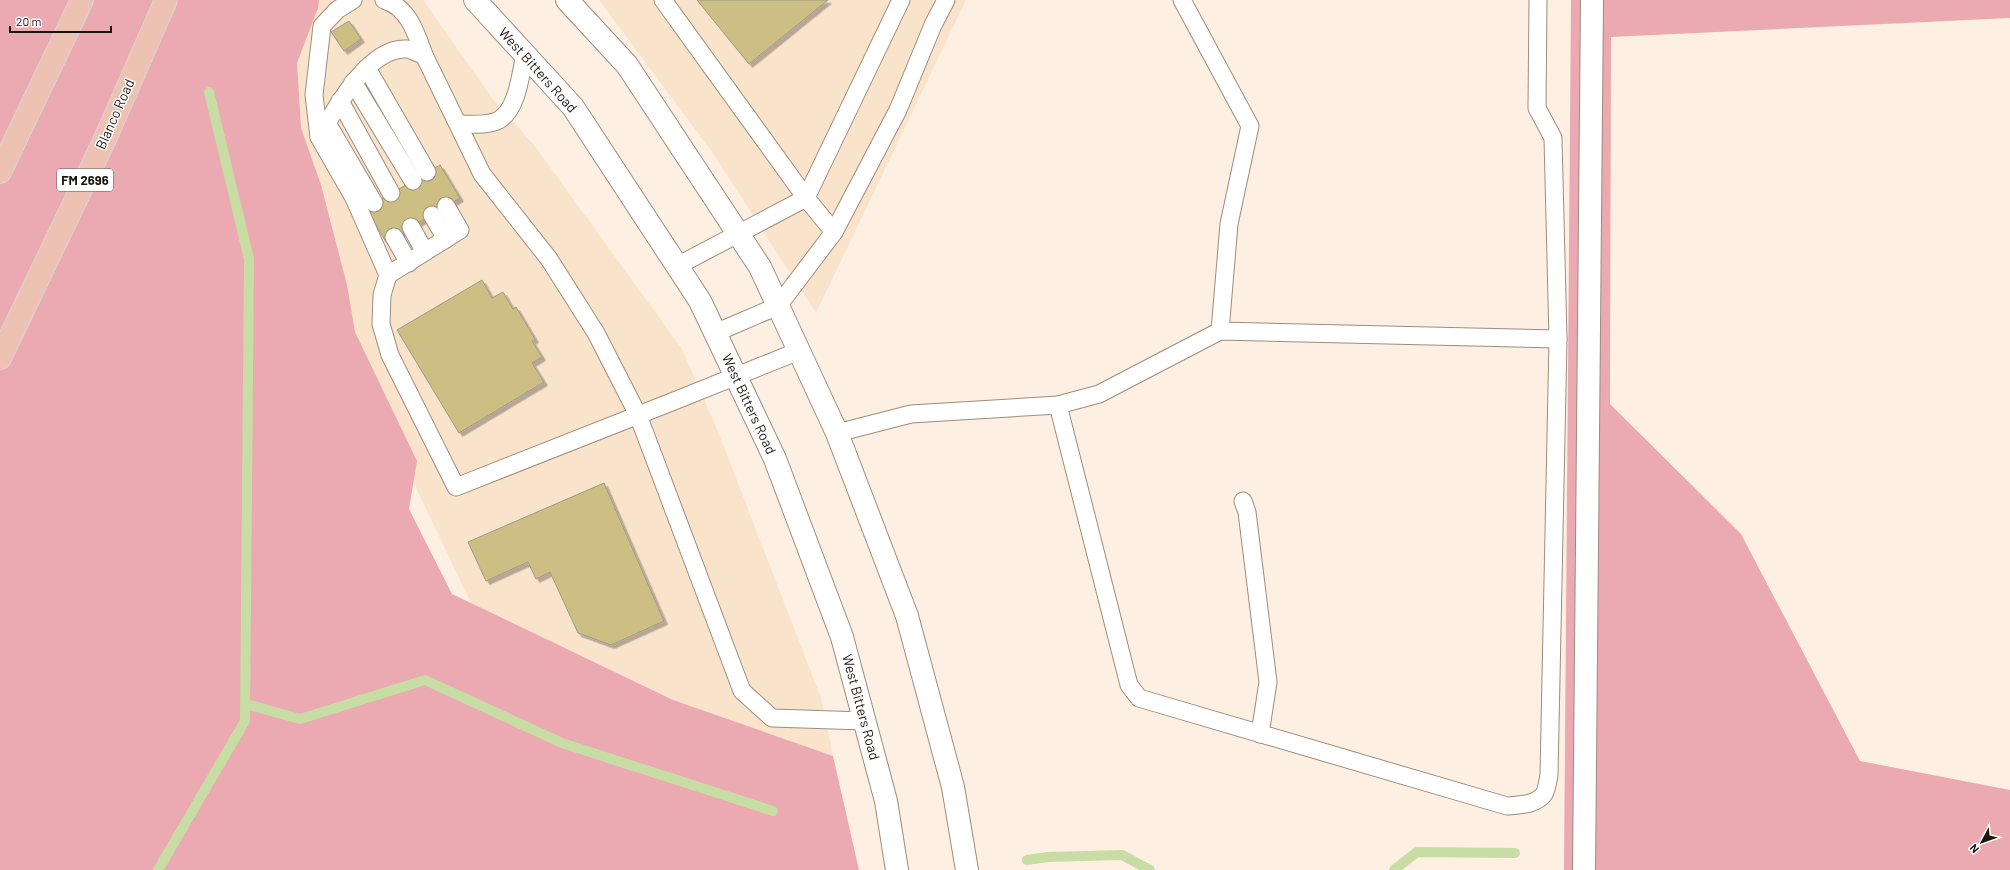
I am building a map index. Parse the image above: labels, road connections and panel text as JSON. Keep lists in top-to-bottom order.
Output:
{
  "streets": {
    "main road": ["West Bitters Road", "Blanco Road", "FM 2696"]
  },
  "scale_bar": "20 m",
  "north": "bottom left"
}
